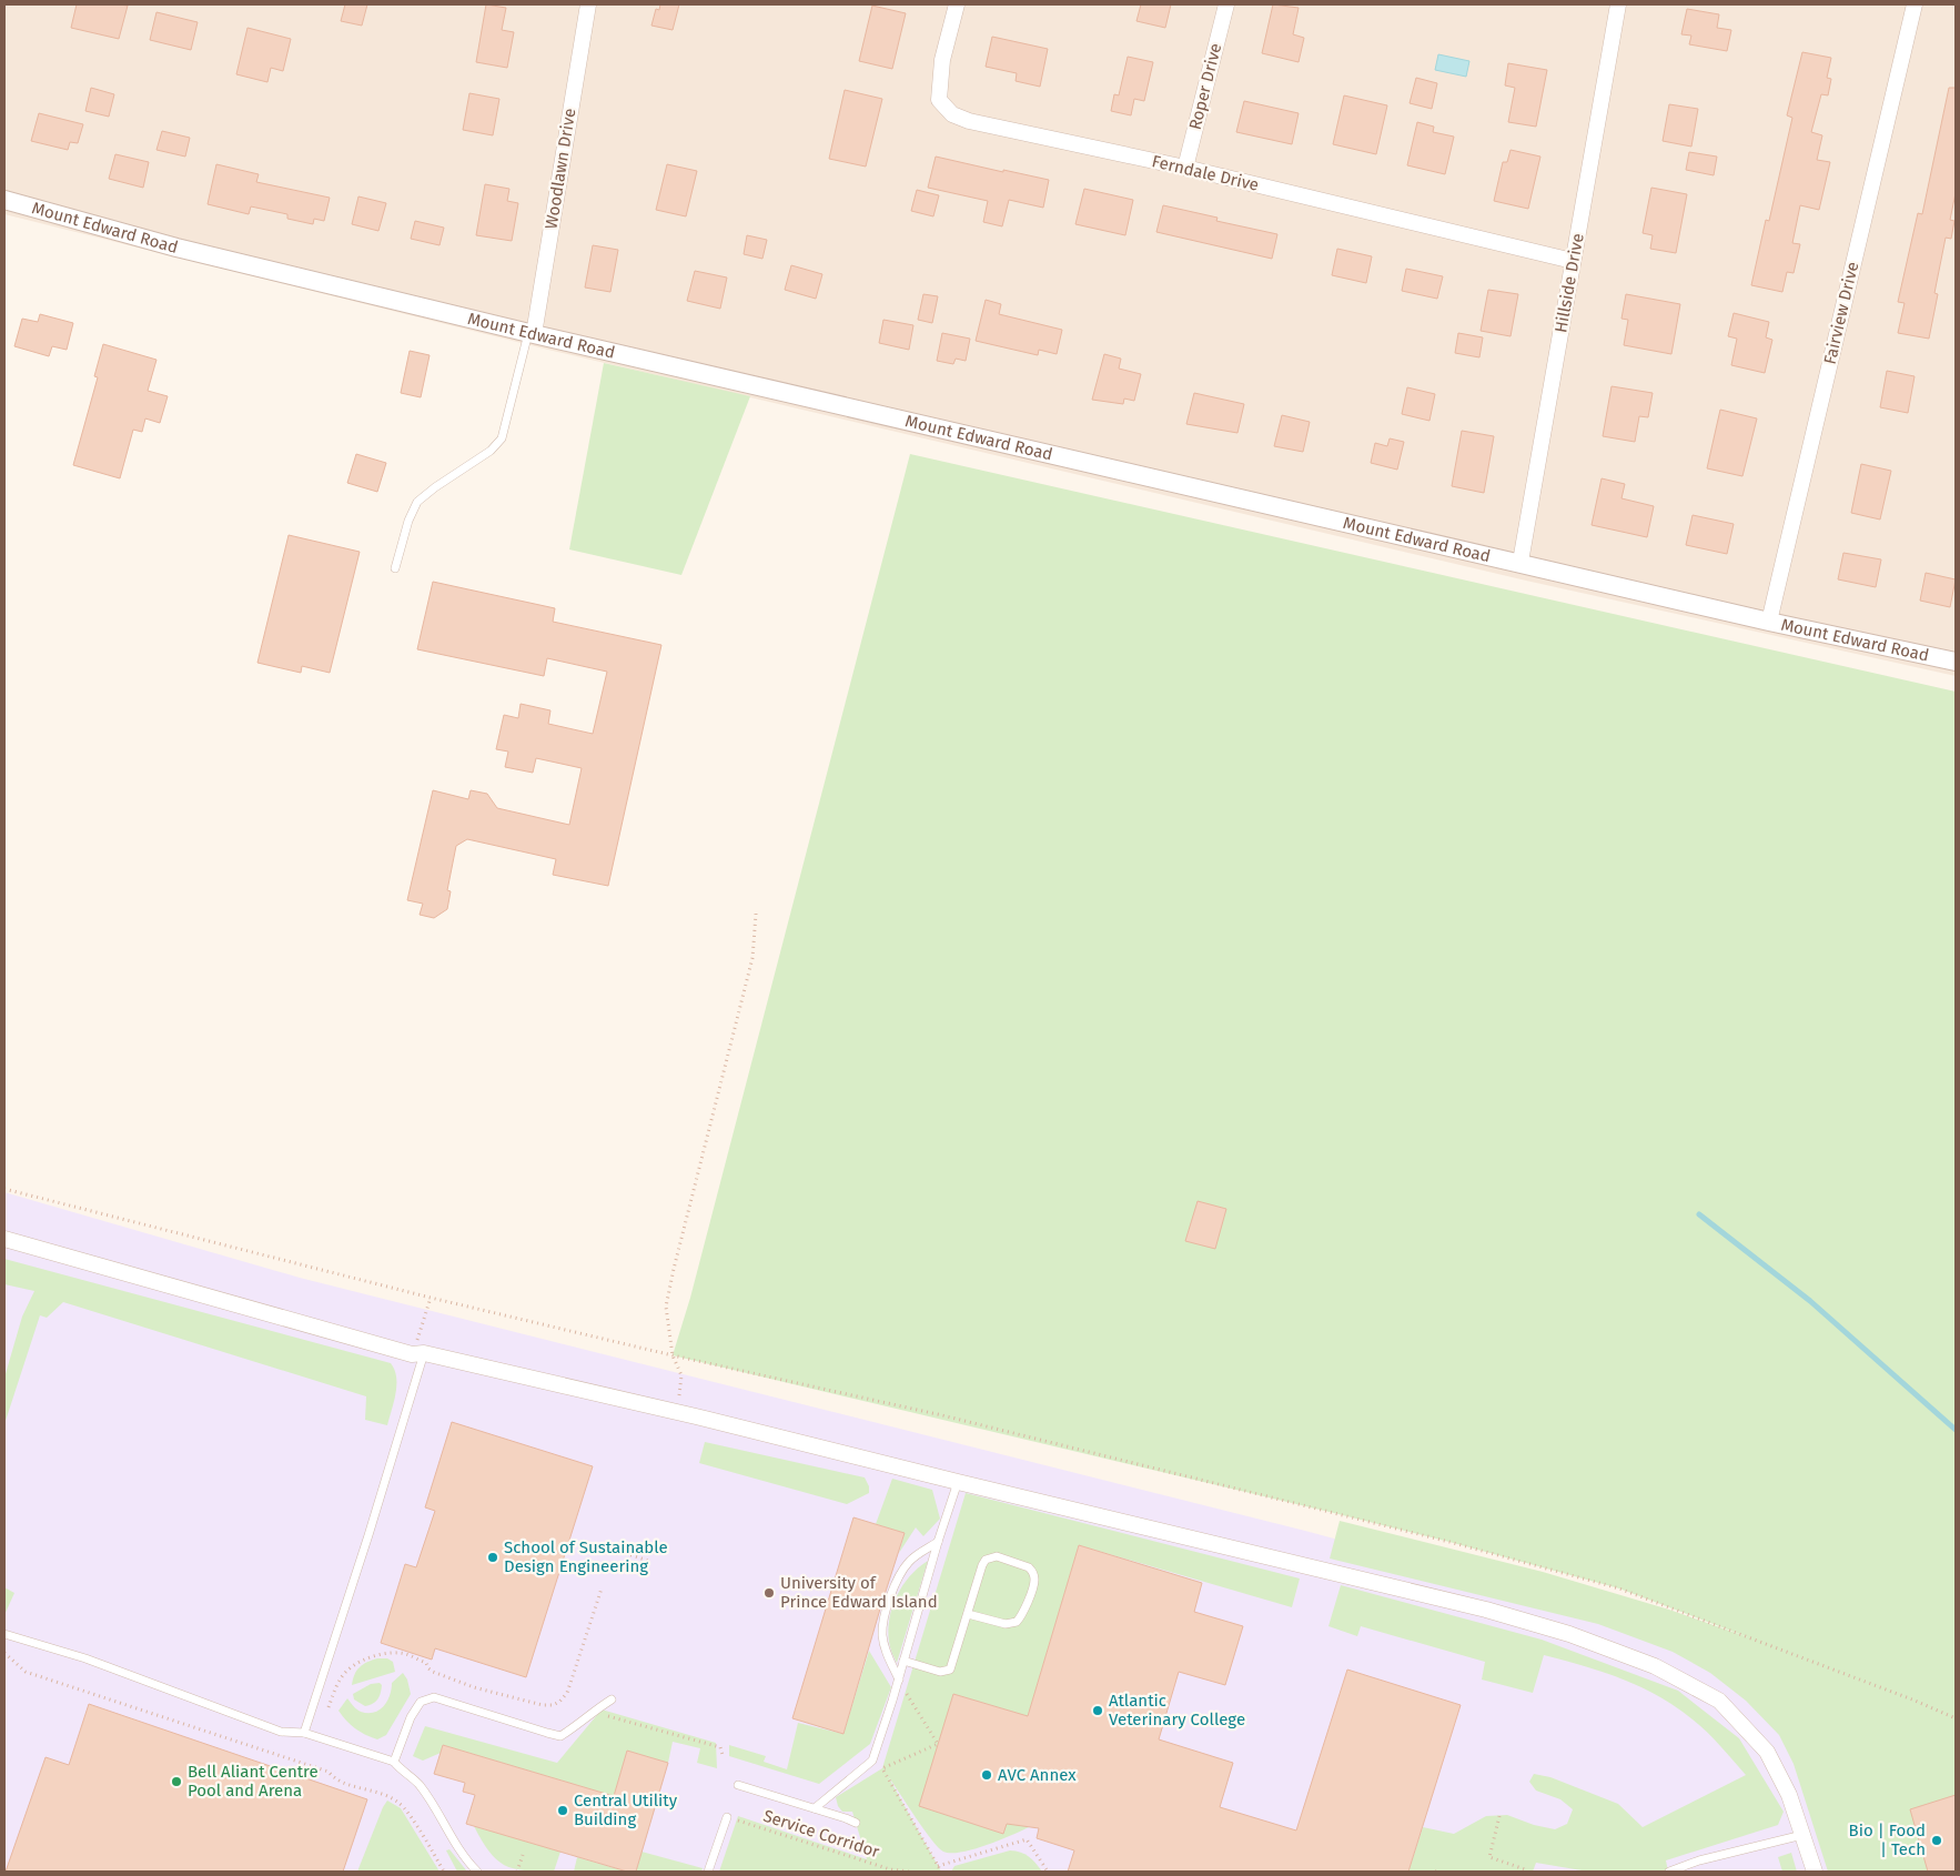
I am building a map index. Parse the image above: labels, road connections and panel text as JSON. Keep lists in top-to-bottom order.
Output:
{
  "streets": {
    "street": [
      "Roper Drive",
      "Woodlawn Drive",
      "Ferndale Drive",
      "Mount Edward Road",
      "Hillside Drive",
      "Fairview Drive"
    ],
    "path": ["Service Corridor"]
  },
  "crossings": [
    ["Roper Drive", "Ferndale Drive"],
    ["Woodlawn Drive", "Mount Edward Road"],
    ["Ferndale Drive", "Hillside Drive"],
    ["Mount Edward Road", "Hillside Drive"],
    ["Mount Edward Road", "Fairview Drive"]
  ],
  "places": [
    "School of Sustainable Design Engineering",
    "University of Prince Edward Island",
    "Atlantic Veterinary College",
    "AVC Annex",
    "Bell Aliant Centre Pool and Arena",
    "Central Utility Building",
    "Bio | Food | Tech"
  ]
}
